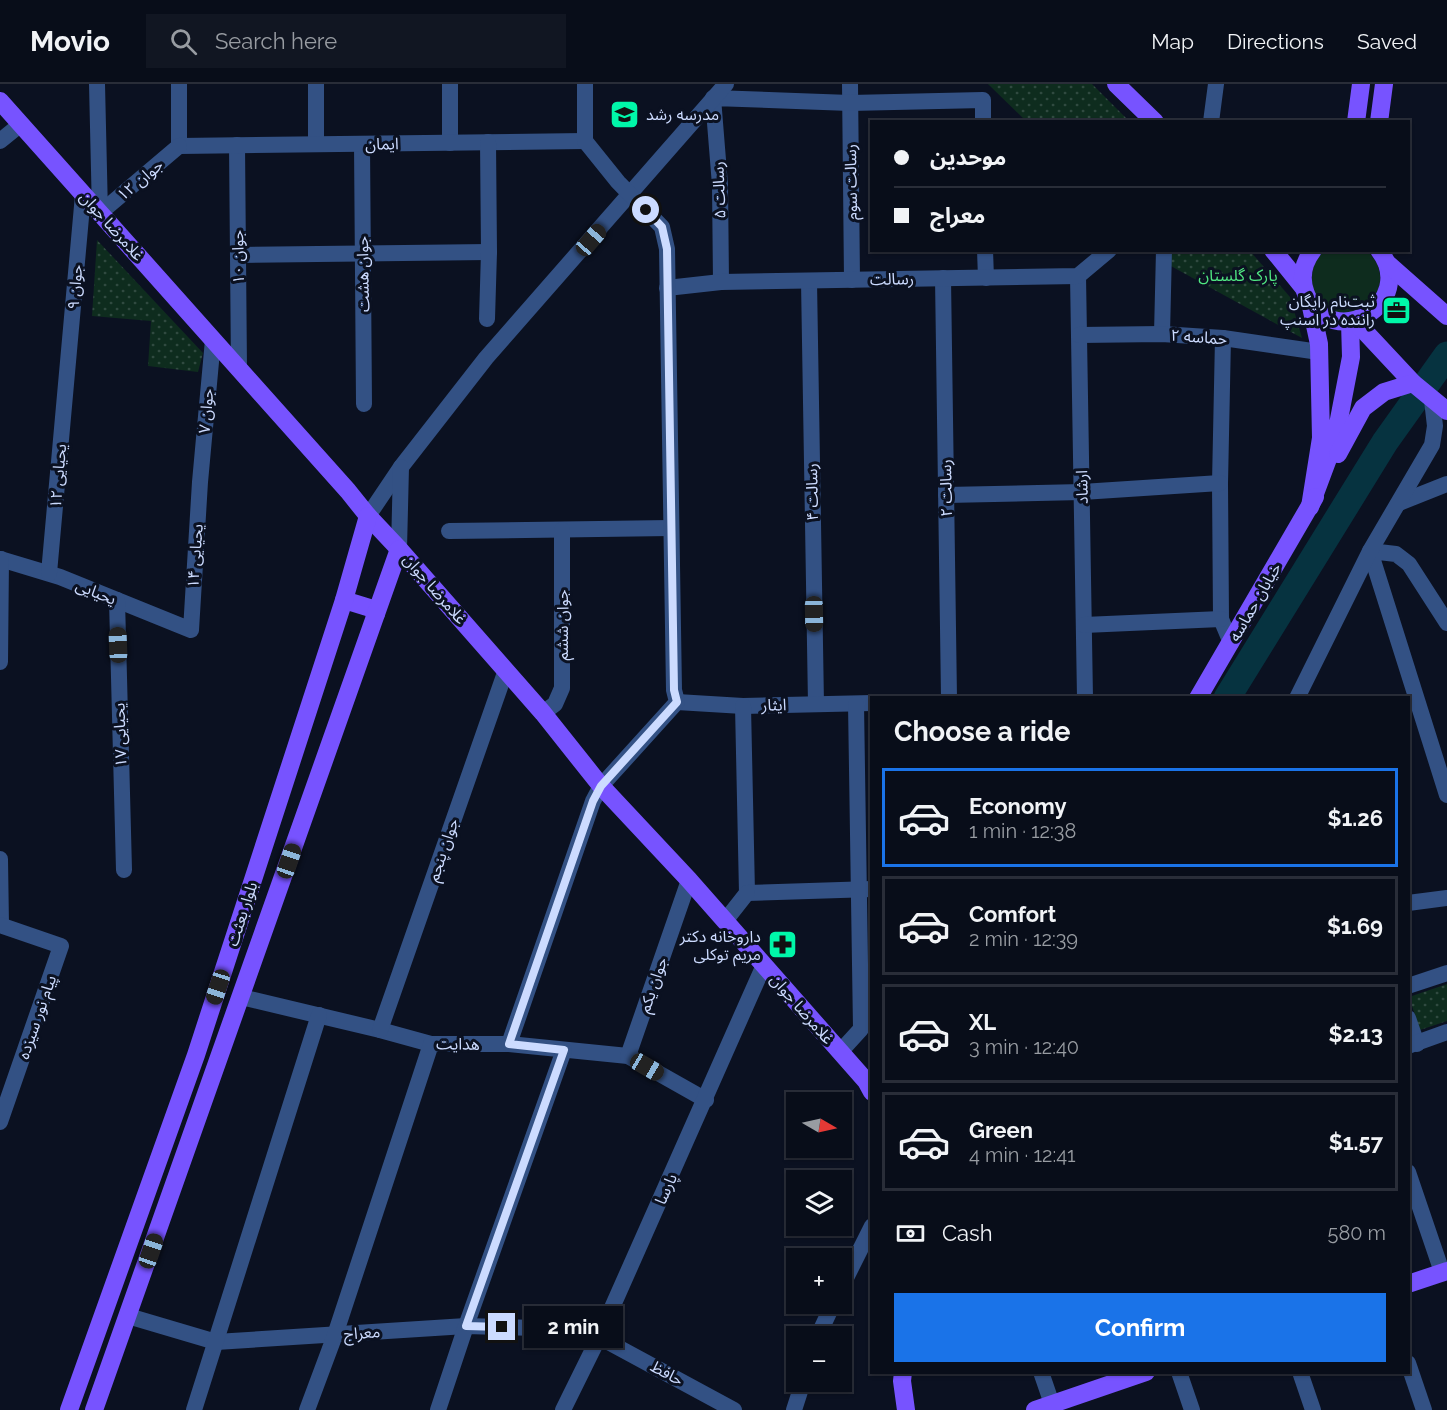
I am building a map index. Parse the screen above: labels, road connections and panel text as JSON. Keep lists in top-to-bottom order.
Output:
{
  "streets": {
    "main road": ["غلامرضا جوان", "خیابان حماسه", "بلوار بعثت"],
    "street": [
      "ایمان",
      "جوان ۱۲",
      "رسالت سوم",
      "رسالت ۵",
      "جوان ۱۰",
      "جوان هشت",
      "رسالت",
      "جوان ۹",
      "حماسه ۲",
      "جوان ۷",
      "یحیایی ۱۲",
      "ارشاد",
      "رسالت ۲",
      "رسالت ۴",
      "یحیایی ۱۴",
      "یحیایی",
      "جوان ششم",
      "ایثار",
      "یحیایی ۱۷",
      "جوان پنجم",
      "جوان یکم",
      "پیام نور سیزده",
      "هدایت",
      "پارسا",
      "معراج",
      "حافظ"
    ]
  },
  "crossings": [
    ["ایمان", "جوان ۱۲"],
    ["ایمان", "جوان ۱۰"],
    ["ایمان", "جوان هشت"],
    ["جوان ۱۲", "غلامرضا جوان"],
    ["رسالت سوم", "رسالت"],
    ["رسالت ۵", "رسالت"],
    ["غلامرضا جوان", "جوان ۱۰"],
    ["غلامرضا جوان", "جوان ۹"],
    ["غلامرضا جوان", "جوان ۷"],
    ["غلامرضا جوان", "جوان ششم"],
    ["غلامرضا جوان", "جوان پنجم"],
    ["غلامرضا جوان", "بلوار بعثت"],
    ["غلامرضا جوان", "جوان یکم"],
    ["غلامرضا جوان", "پارسا"],
    ["رسالت", "ارشاد"],
    ["رسالت", "رسالت ۲"],
    ["رسالت", "رسالت ۴"],
    ["جوان ۹", "یحیایی ۱۲"],
    ["حماسه ۲", "ارشاد"],
    ["حماسه ۲", "خیابان حماسه"],
    ["جوان ۷", "یحیایی ۱۴"],
    ["یحیایی ۱۲", "یحیایی"],
    ["رسالت ۴", "ایثار"],
    ["یحیایی ۱۴", "یحیایی"],
    ["یحیایی", "یحیایی ۱۷"],
    ["جوان پنجم", "هدایت"],
    ["بلوار بعثت", "هدایت"],
    ["بلوار بعثت", "معراج"],
    ["جوان یکم", "هدایت"],
    ["هدایت", "پارسا"],
    ["پارسا", "معراج"],
    ["پارسا", "حافظ"],
    ["معراج", "حافظ"]
  ],
  "parks": ["پارک گلستان"],
  "places": {
    "school or university": ["مدرسه رشد"],
    "office": ["ثبت‌نام رایگان راننده در اسنپ"],
    "pharmacy": ["داروخانه دکتر مریم توکلی"]
  },
  "north": "right",
  "page": {
    "header": "Movio",
    "search": "Search here",
    "nav": ["Map", "Directions", "Saved"],
    "banner": ["موحدین", "معراج"],
    "heading": "Choose a ride",
    "list": [
      {
        "name": "Economy",
        "note": "1 min · 12:38",
        "value": "$1.26"
      },
      {
        "name": "Comfort",
        "note": "2 min · 12:39",
        "value": "$1.69"
      },
      {
        "name": "XL",
        "note": "3 min · 12:40",
        "value": "$2.13"
      },
      {
        "name": "Green",
        "note": "4 min · 12:41",
        "value": "$1.57"
      }
    ],
    "map_buttons": ["+", "−"],
    "pay": ["Cash", "580 m"],
    "buttons": "Confirm",
    "bubble": "2 min"
  }
}
